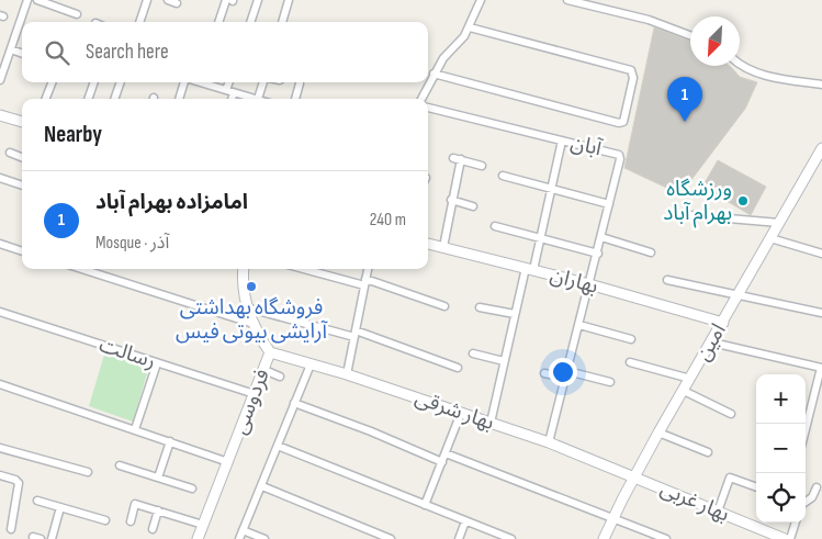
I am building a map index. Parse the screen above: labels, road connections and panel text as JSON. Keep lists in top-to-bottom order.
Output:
{
  "streets": {
    "street": [
      "آبان",
      "بهاران",
      "امین",
      "رسالت",
      "فردوسی",
      "بهار شرقی",
      "بهار غربی"
    ]
  },
  "crossings": [
    ["آبان", "بهاران"],
    ["آبان", "بهار شرقی"],
    ["بهاران", "امین"],
    ["امین", "بهار شرقی"],
    ["امین", "بهار غربی"],
    ["رسالت", "فردوسی"],
    ["فردوسی", "بهار شرقی"],
    ["بهار شرقی", "بهار غربی"]
  ],
  "places": ["ورزشگاه بهرام آباد", "فروشگاه بهداشتی آرایشی بیوتی فیس"],
  "north": "bottom left",
  "page": {
    "search": "Search here",
    "pins": "1",
    "heading": "Nearby",
    "list": [
      {
        "mark": "1",
        "name": "امامزاده بهرام آباد",
        "note": "Mosque · آذر",
        "value": "240 m"
      }
    ],
    "map_buttons": ["+", "−"]
  }
}
